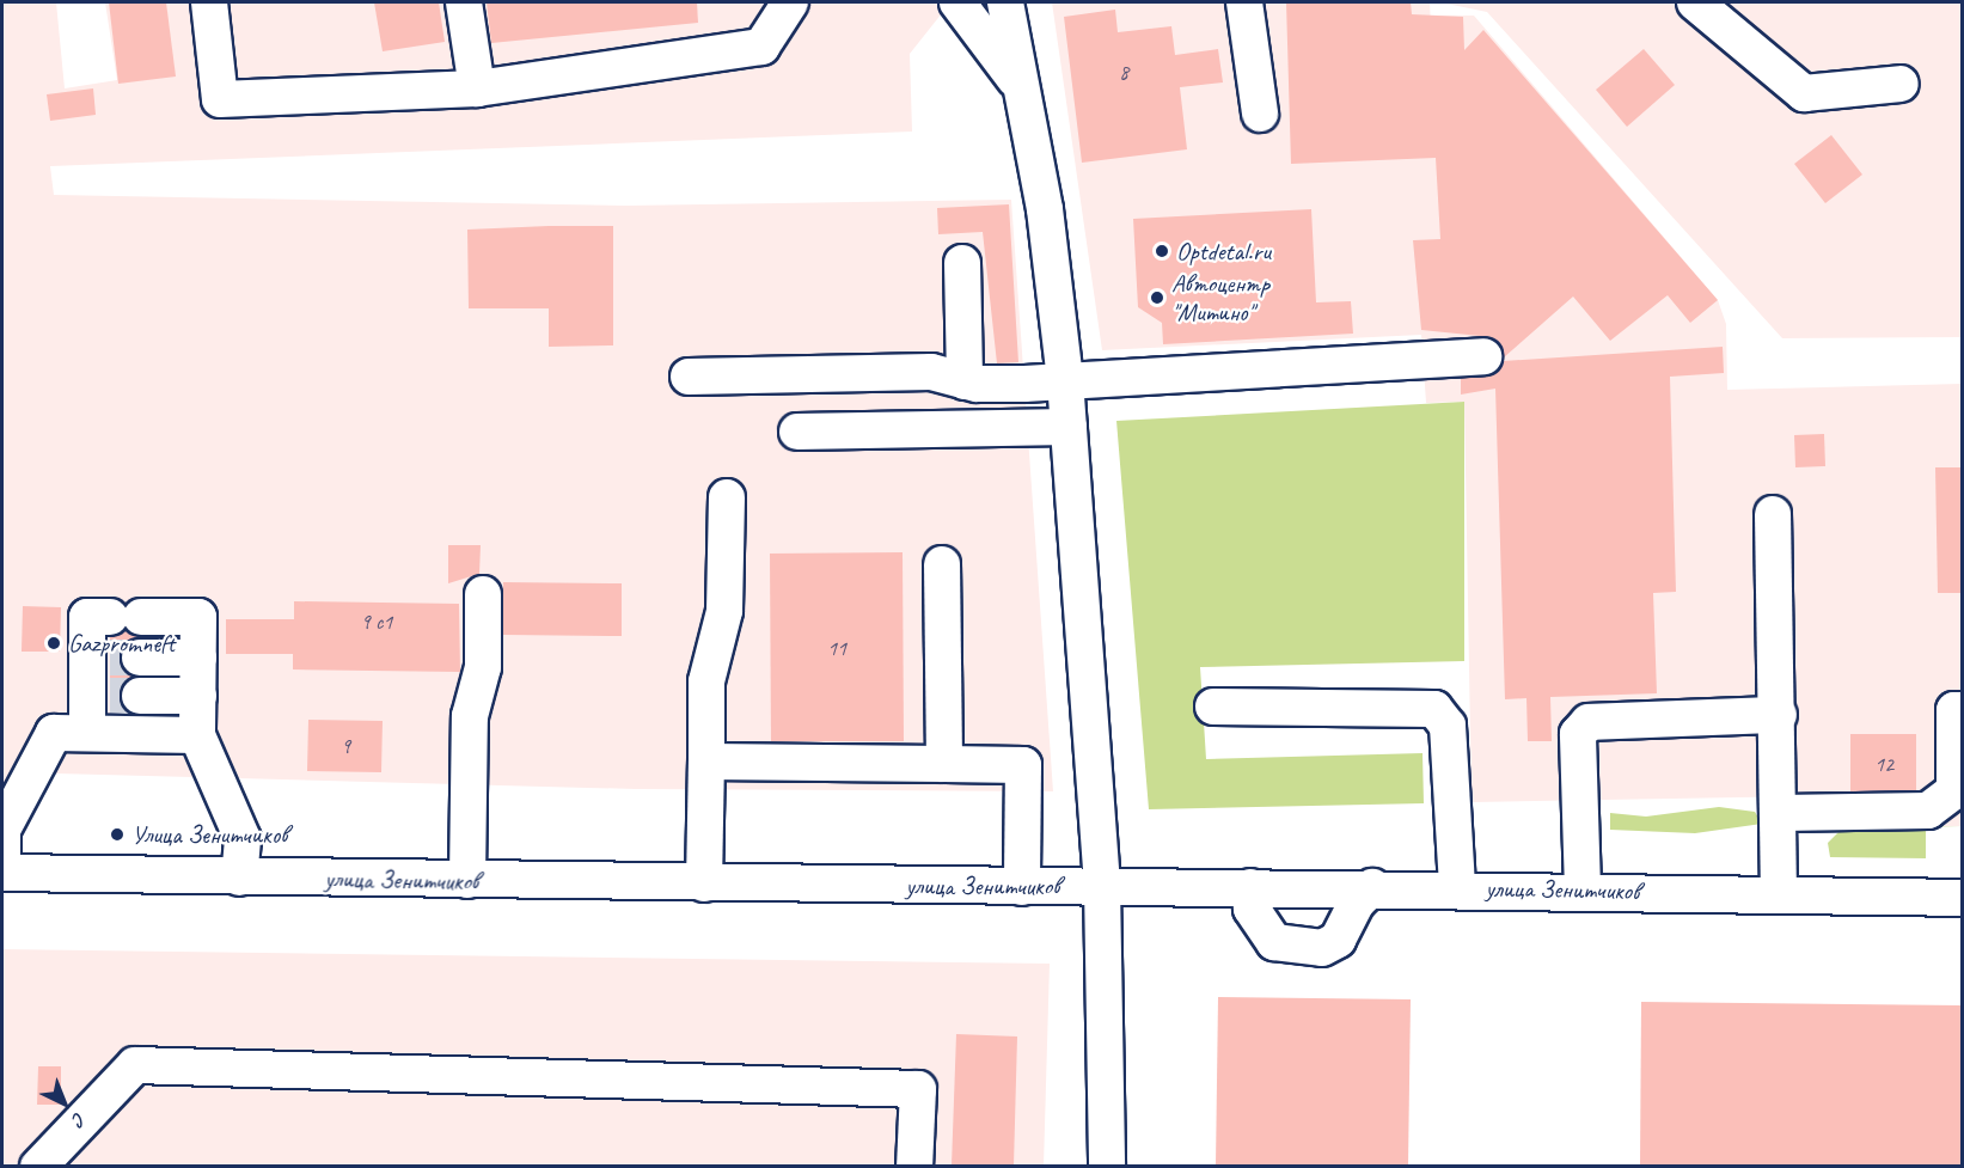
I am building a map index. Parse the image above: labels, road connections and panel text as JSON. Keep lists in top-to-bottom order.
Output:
{
  "streets": {
    "street": ["улица Зенитчиков"]
  },
  "places": [
    "Optdetal.ru",
    "Автоцентр \"Митино\"",
    "Gazpromneft",
    "Улица Зенитчиков"
  ],
  "house_numbers": [
    "8",
    "9 с1",
    "11",
    "9",
    "12"
  ],
  "north": "bottom right"
}
